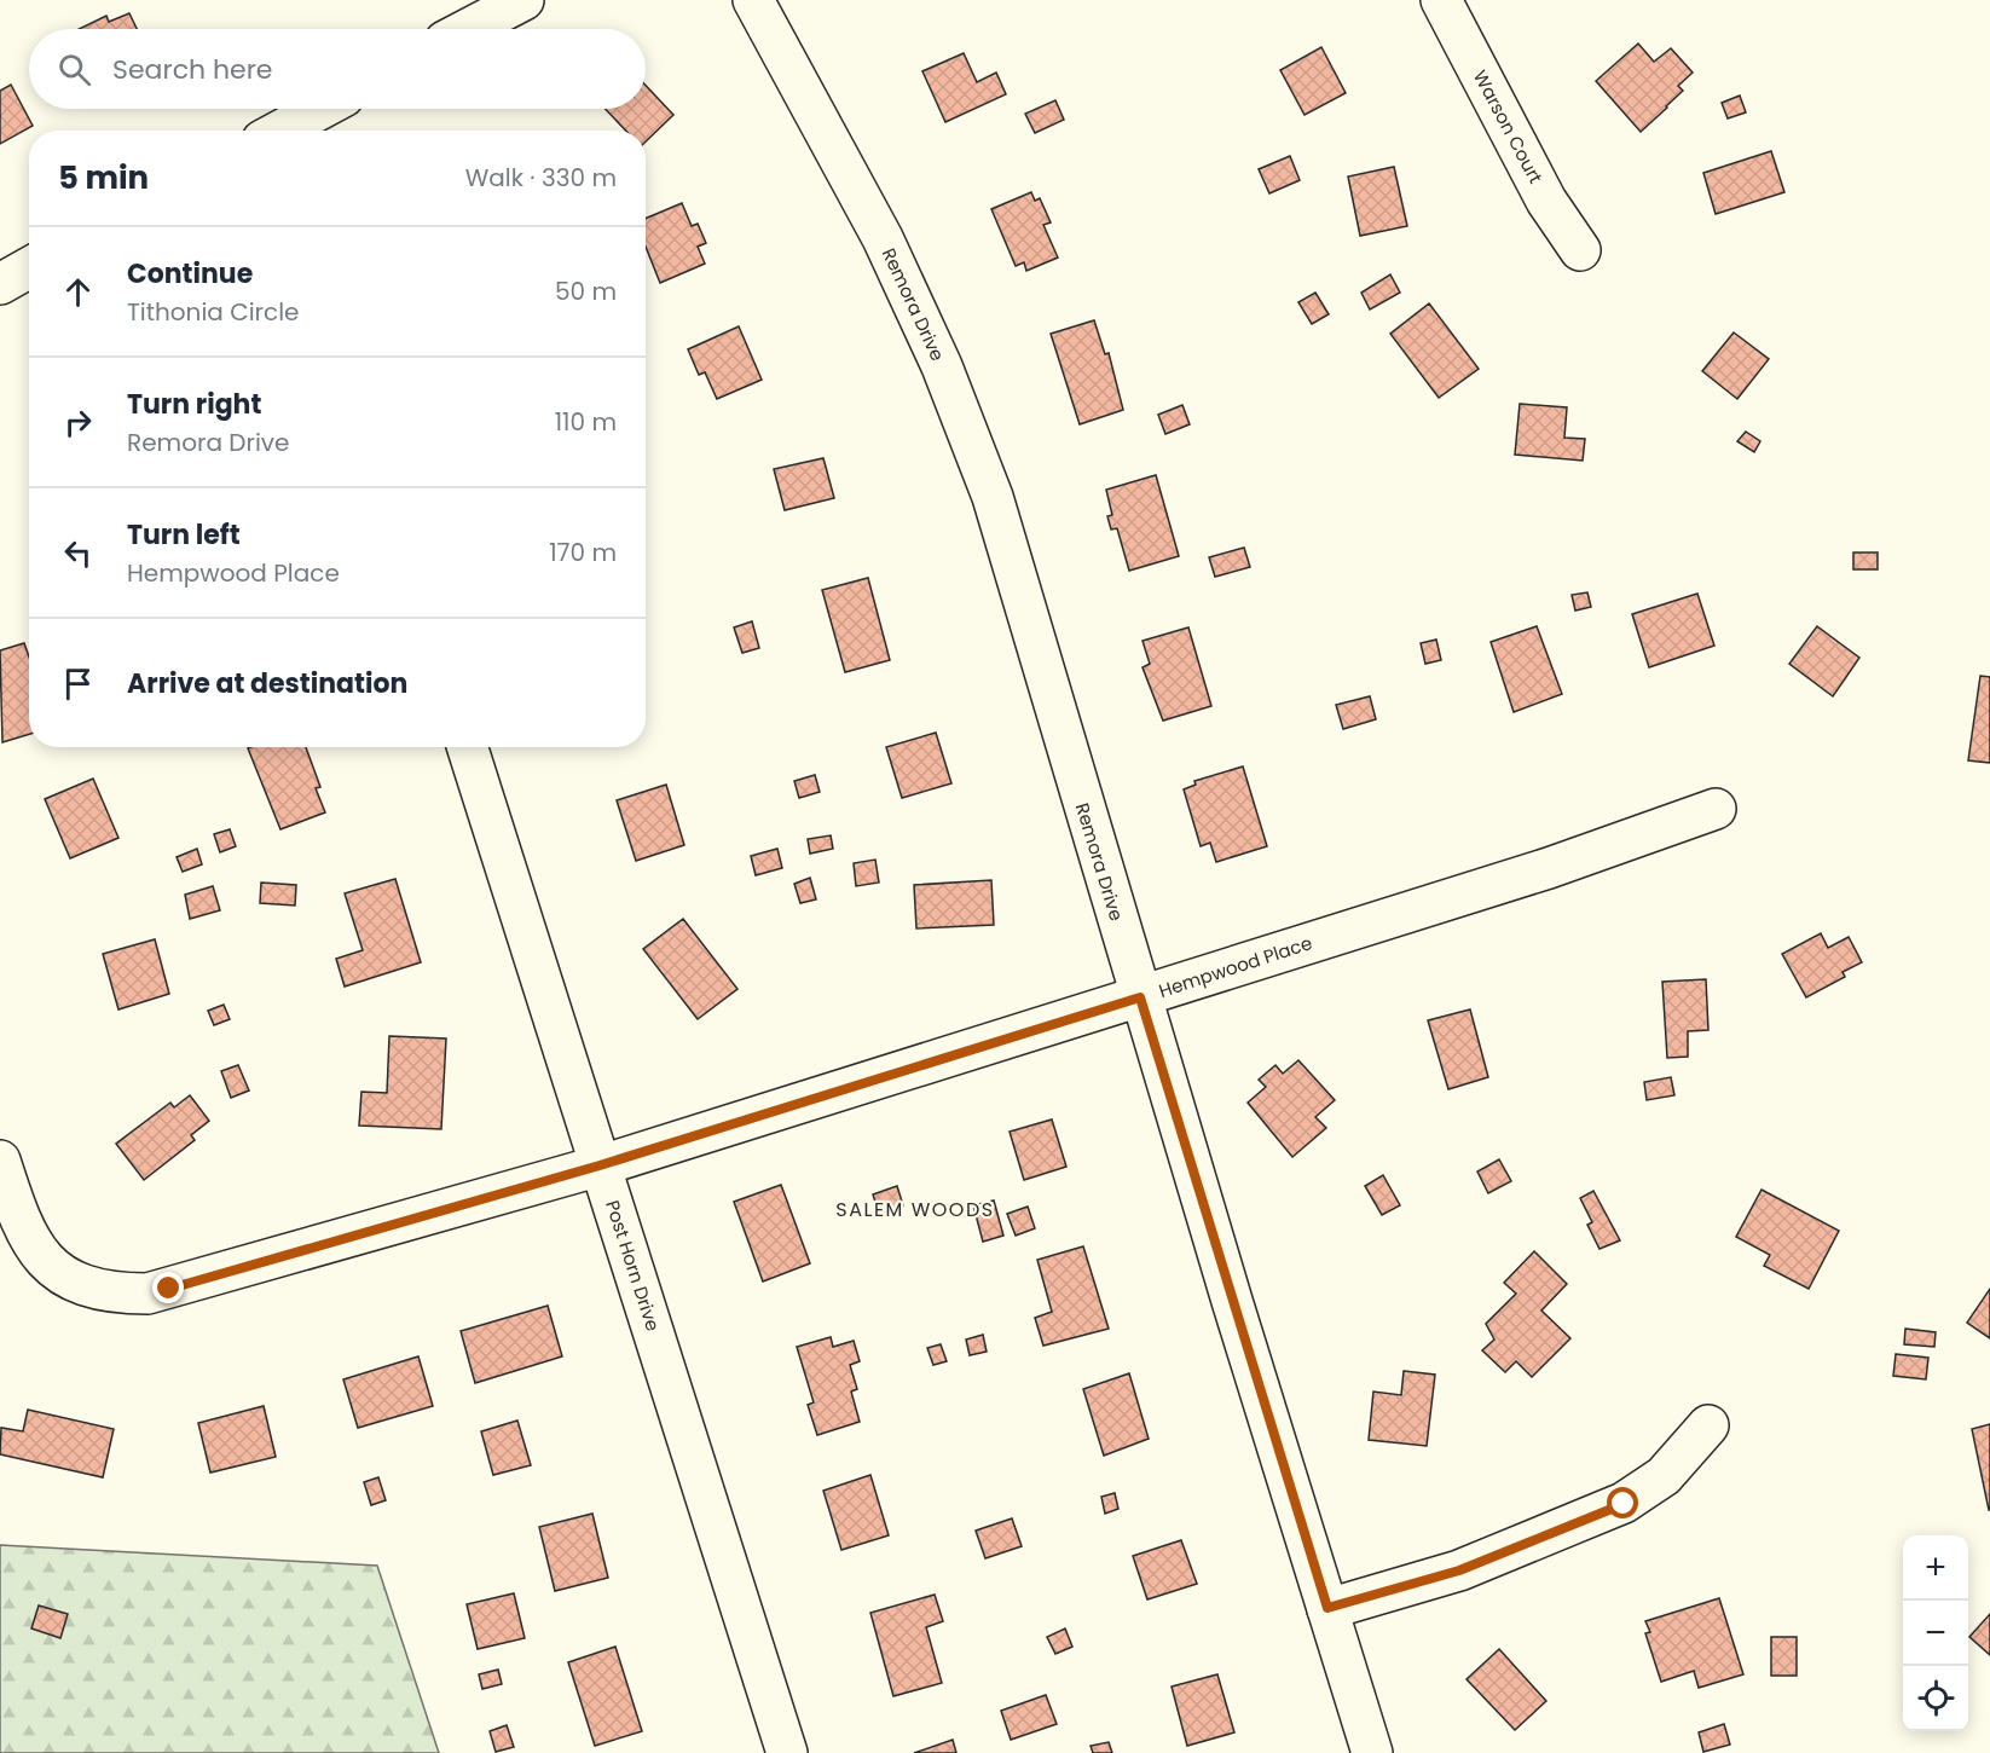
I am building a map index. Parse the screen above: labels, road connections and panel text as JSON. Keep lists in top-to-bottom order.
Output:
{
  "streets": {
    "street": [
      "Warson Court",
      "Remora Drive",
      "Hempwood Place",
      "Post Horn Drive"
    ]
  },
  "crossings": [
    ["Remora Drive", "Hempwood Place"],
    ["Hempwood Place", "Post Horn Drive"]
  ],
  "districts": ["SALEM WOODS"],
  "page": {
    "search": "Search here",
    "heading": ["5 min", "Walk · 330 m"],
    "list": [
      ["Continue", "Tithonia Circle", "50 m"],
      ["Turn right", "Remora Drive", "110 m"],
      ["Turn left", "Hempwood Place", "170 m"],
      "Arrive at destination"
    ],
    "map_buttons": ["+", "−"]
  }
}
